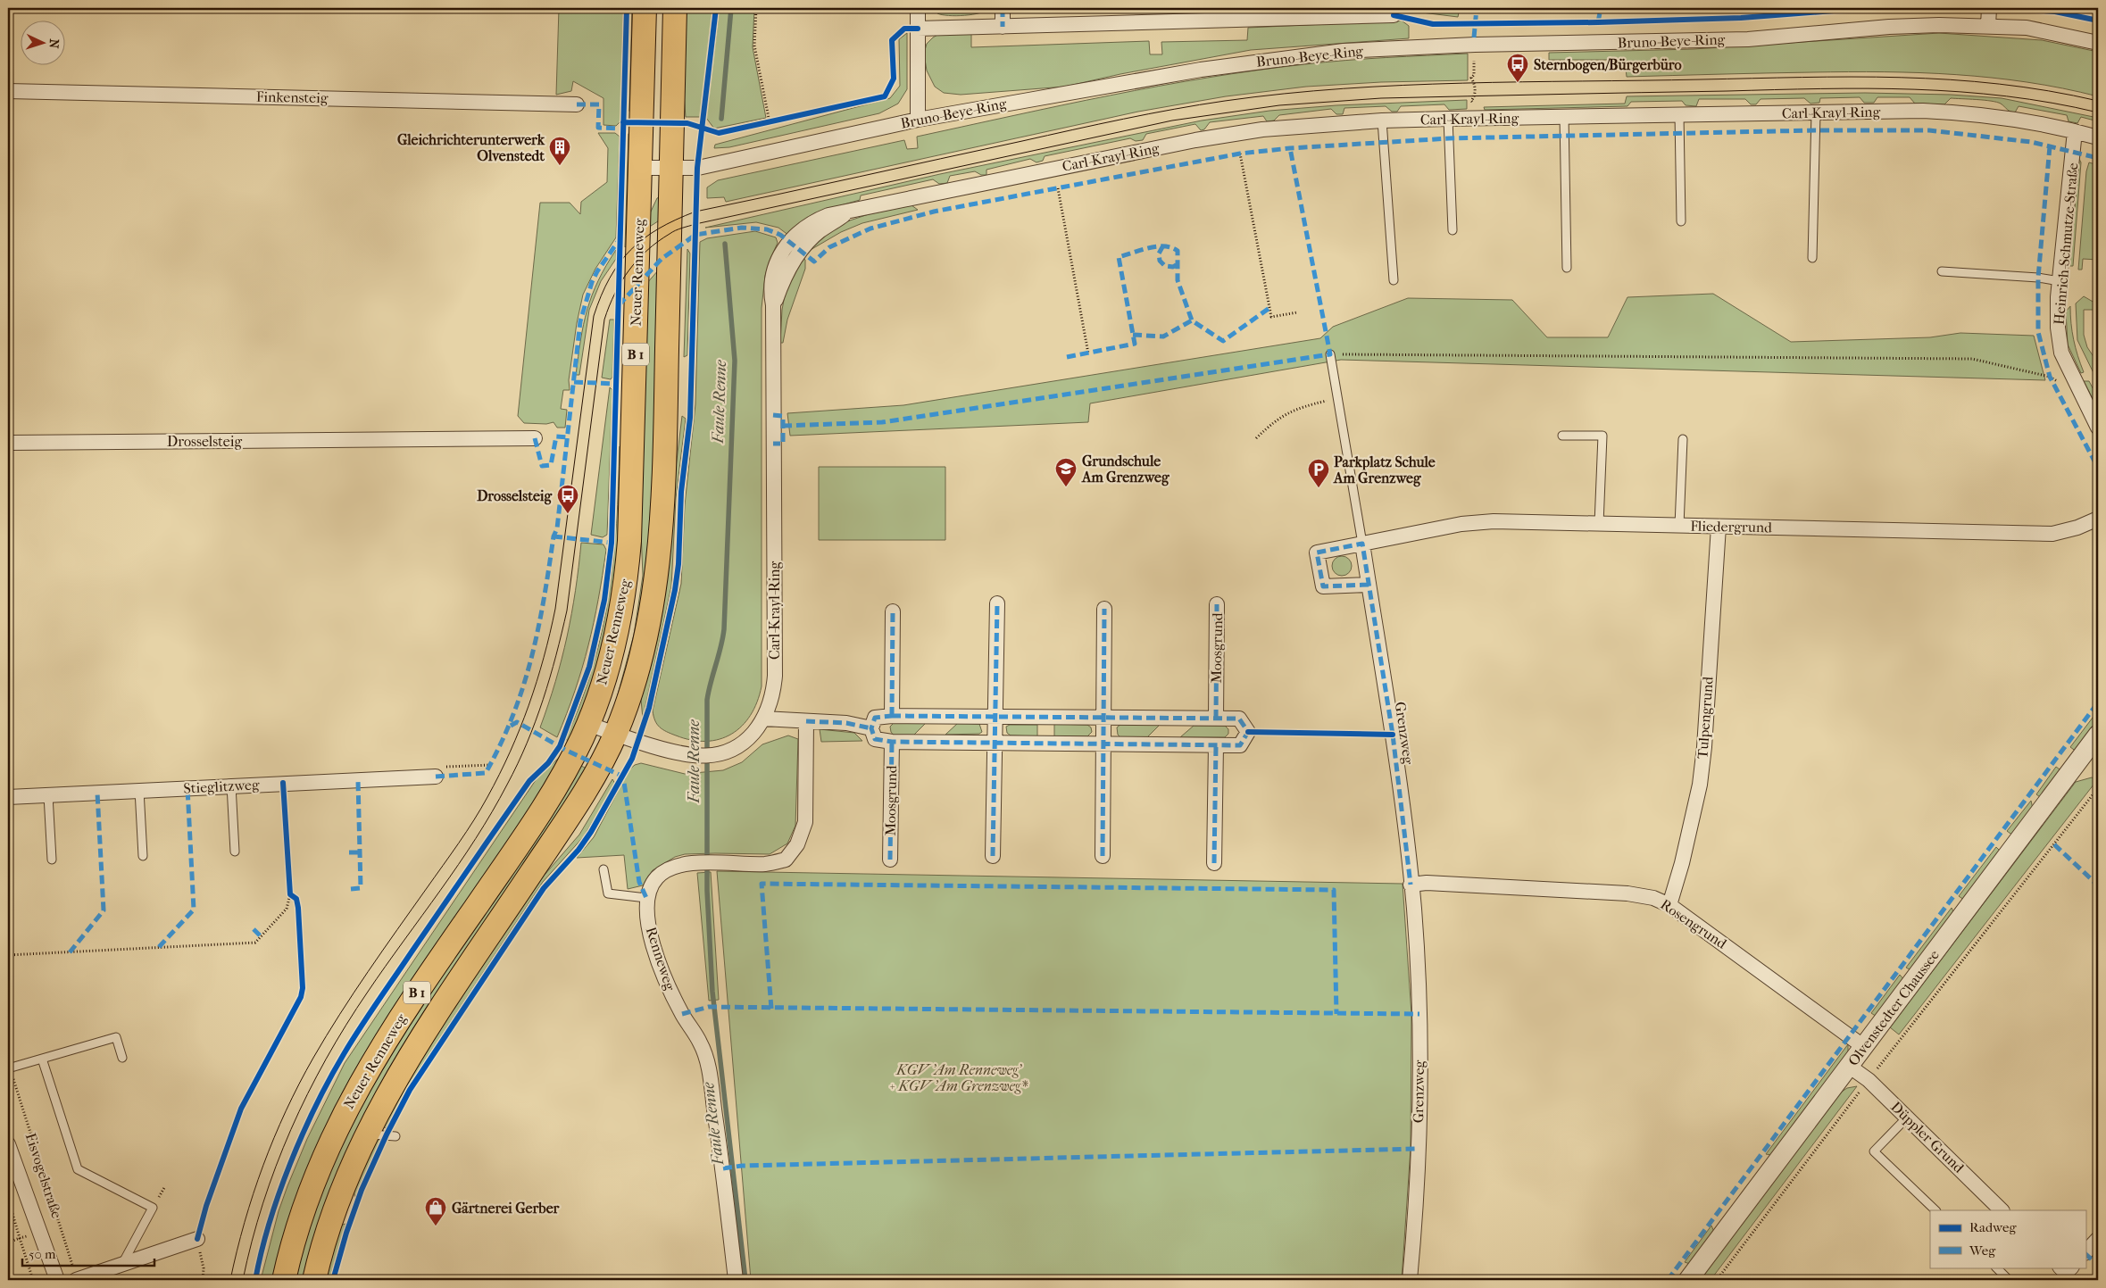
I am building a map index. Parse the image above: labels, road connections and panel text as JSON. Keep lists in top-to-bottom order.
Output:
{
  "streets": {
    "main road": ["Neuer Renneweg", "B 1"],
    "street": [
      "Bruno-Beye-Ring",
      "Finkensteig",
      "Carl-Krayl-Ring",
      "Heinrich-Schmutze-Straße",
      "Drosselsteig",
      "Fliedergrund",
      "Moosgrund",
      "Tulpengrund",
      "Grenzweg",
      "Stieglitzweg",
      "Rosengrund",
      "Renneweg",
      "Olvenstedter Chaussee",
      "Düppler Grund",
      "Eisvogelstraße"
    ]
  },
  "crossings": [
    ["Bruno-Beye-Ring", "Neuer Renneweg"],
    ["Carl-Krayl-Ring", "Heinrich-Schmutze-Straße"],
    ["Carl-Krayl-Ring", "Neuer Renneweg"],
    ["Fliedergrund", "Tulpengrund"],
    ["Fliedergrund", "Grenzweg"],
    ["Tulpengrund", "Rosengrund"],
    ["Grenzweg", "Rosengrund"],
    ["Rosengrund", "Olvenstedter Chaussee"],
    ["Olvenstedter Chaussee", "Düppler Grund"]
  ],
  "water": ["Faule Renne"],
  "parks": ["KGV 'Am Renneweg' + KGV 'Am Grenzweg*"],
  "places": {
    "bus stop": ["Sternbogen/Bürgerbüro", "Drosselsteig"],
    "building": ["Gleichrichterunterwerk Olvenstedt"],
    "school or university": ["Grundschule Am Grenzweg"],
    "parking": ["Parkplatz Schule Am Grenzweg"],
    "shop": ["Gärtnerei Gerber"]
  },
  "legend": ["Radweg", "Weg"],
  "scale_bar": "50 m",
  "north": "right"
}
